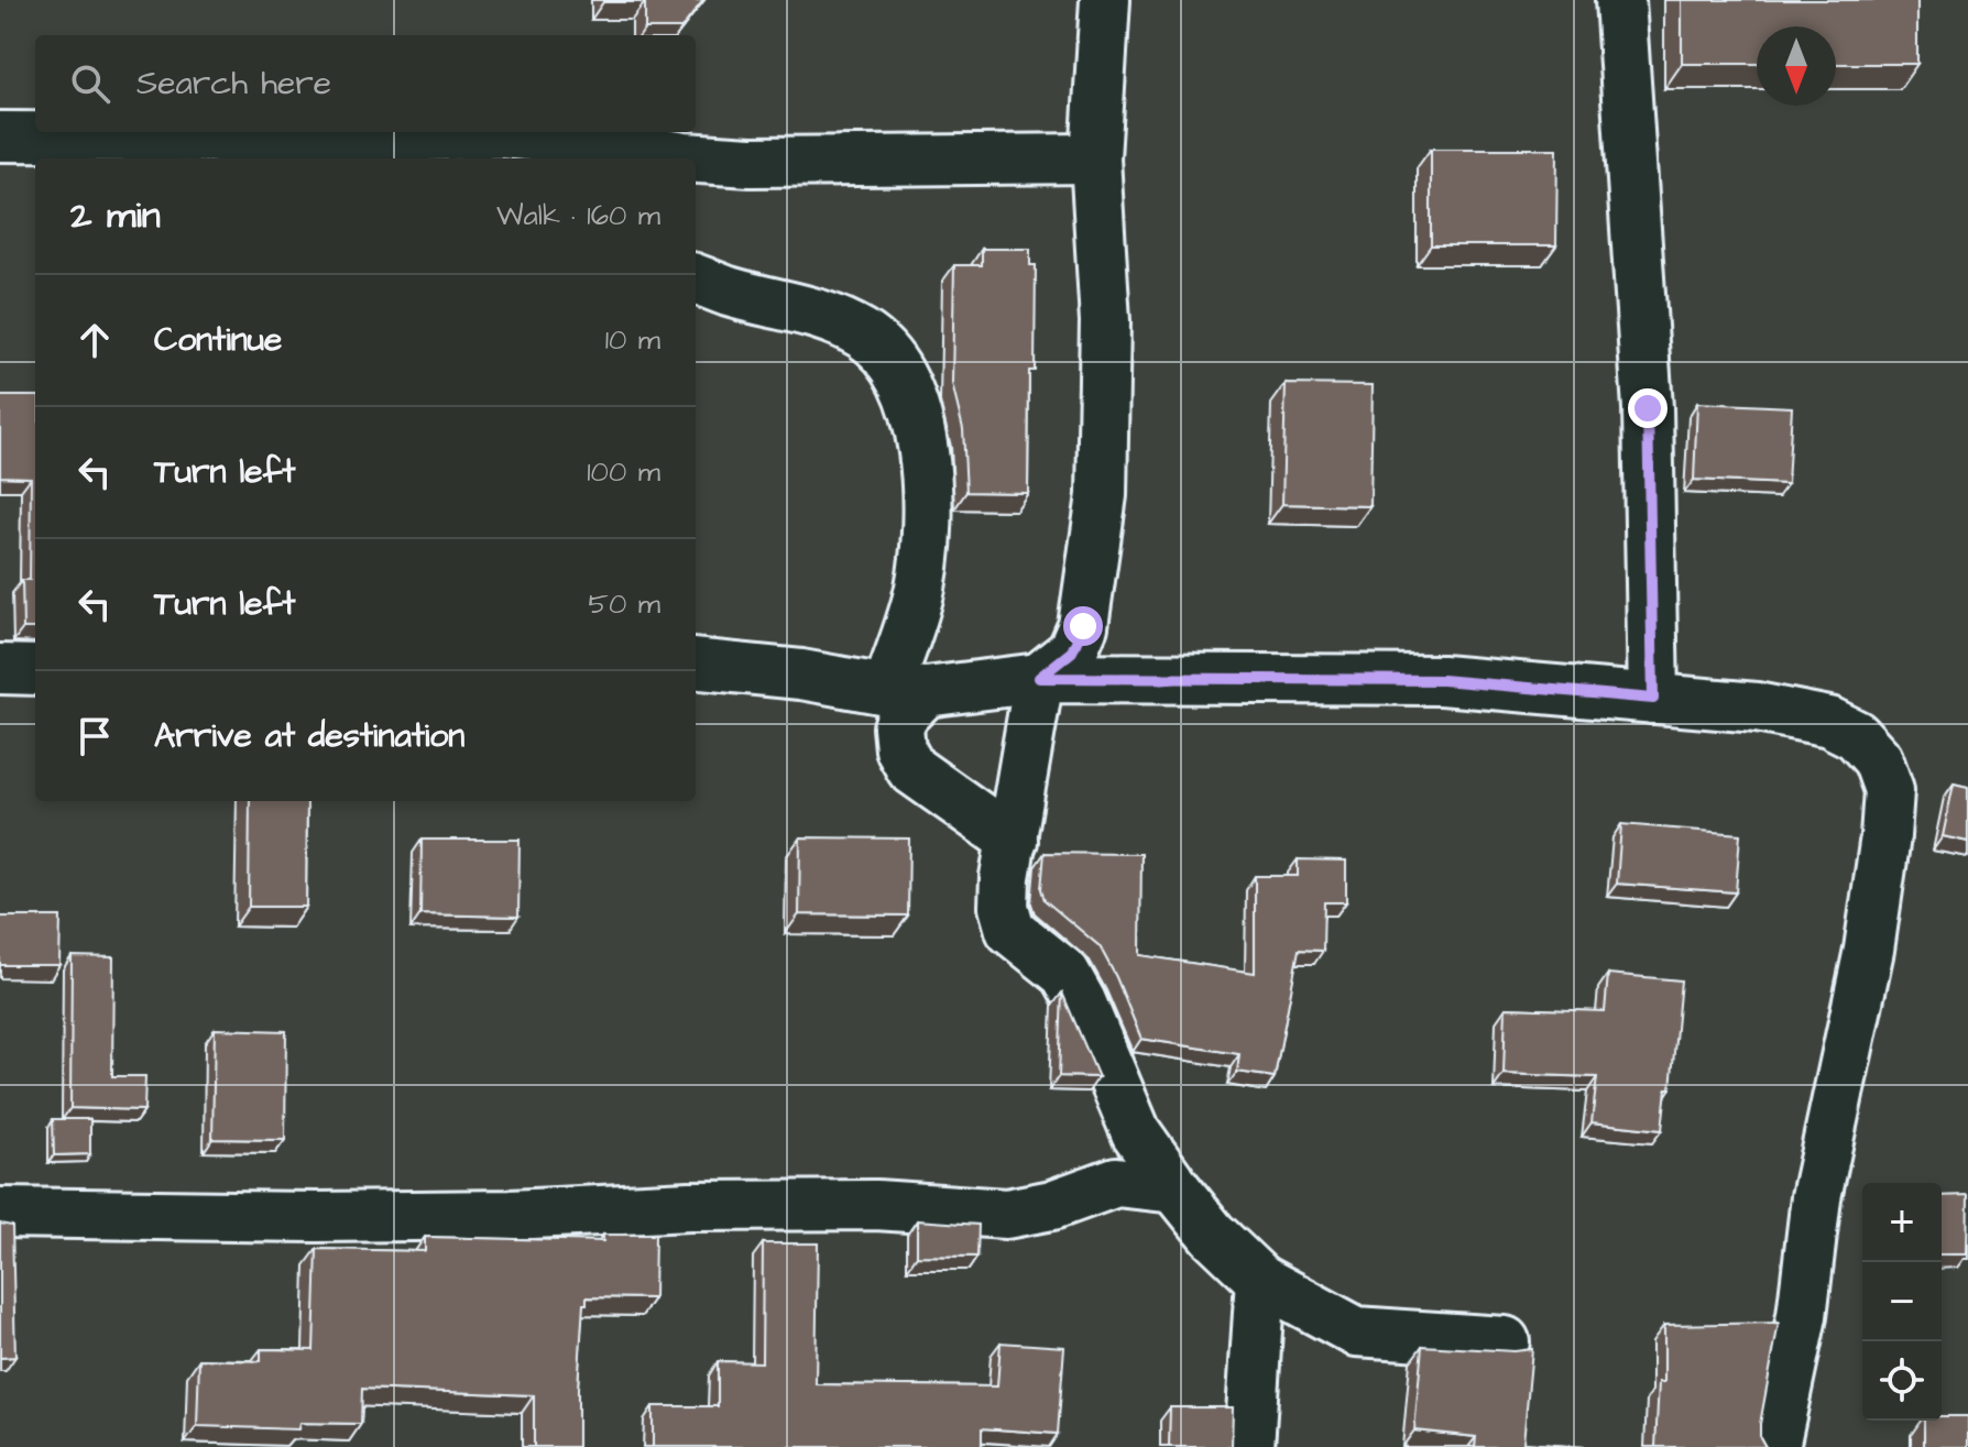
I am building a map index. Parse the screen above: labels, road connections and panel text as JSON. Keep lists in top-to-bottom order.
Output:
{
  "north": "bottom",
  "page": {
    "search": "Search here",
    "heading": ["2 min", "Walk · 160 m"],
    "list": [
      ["Continue", "10 m"],
      ["Turn left", "100 m"],
      ["Turn left", "50 m"],
      "Arrive at destination"
    ],
    "map_buttons": ["+", "−"]
  }
}
